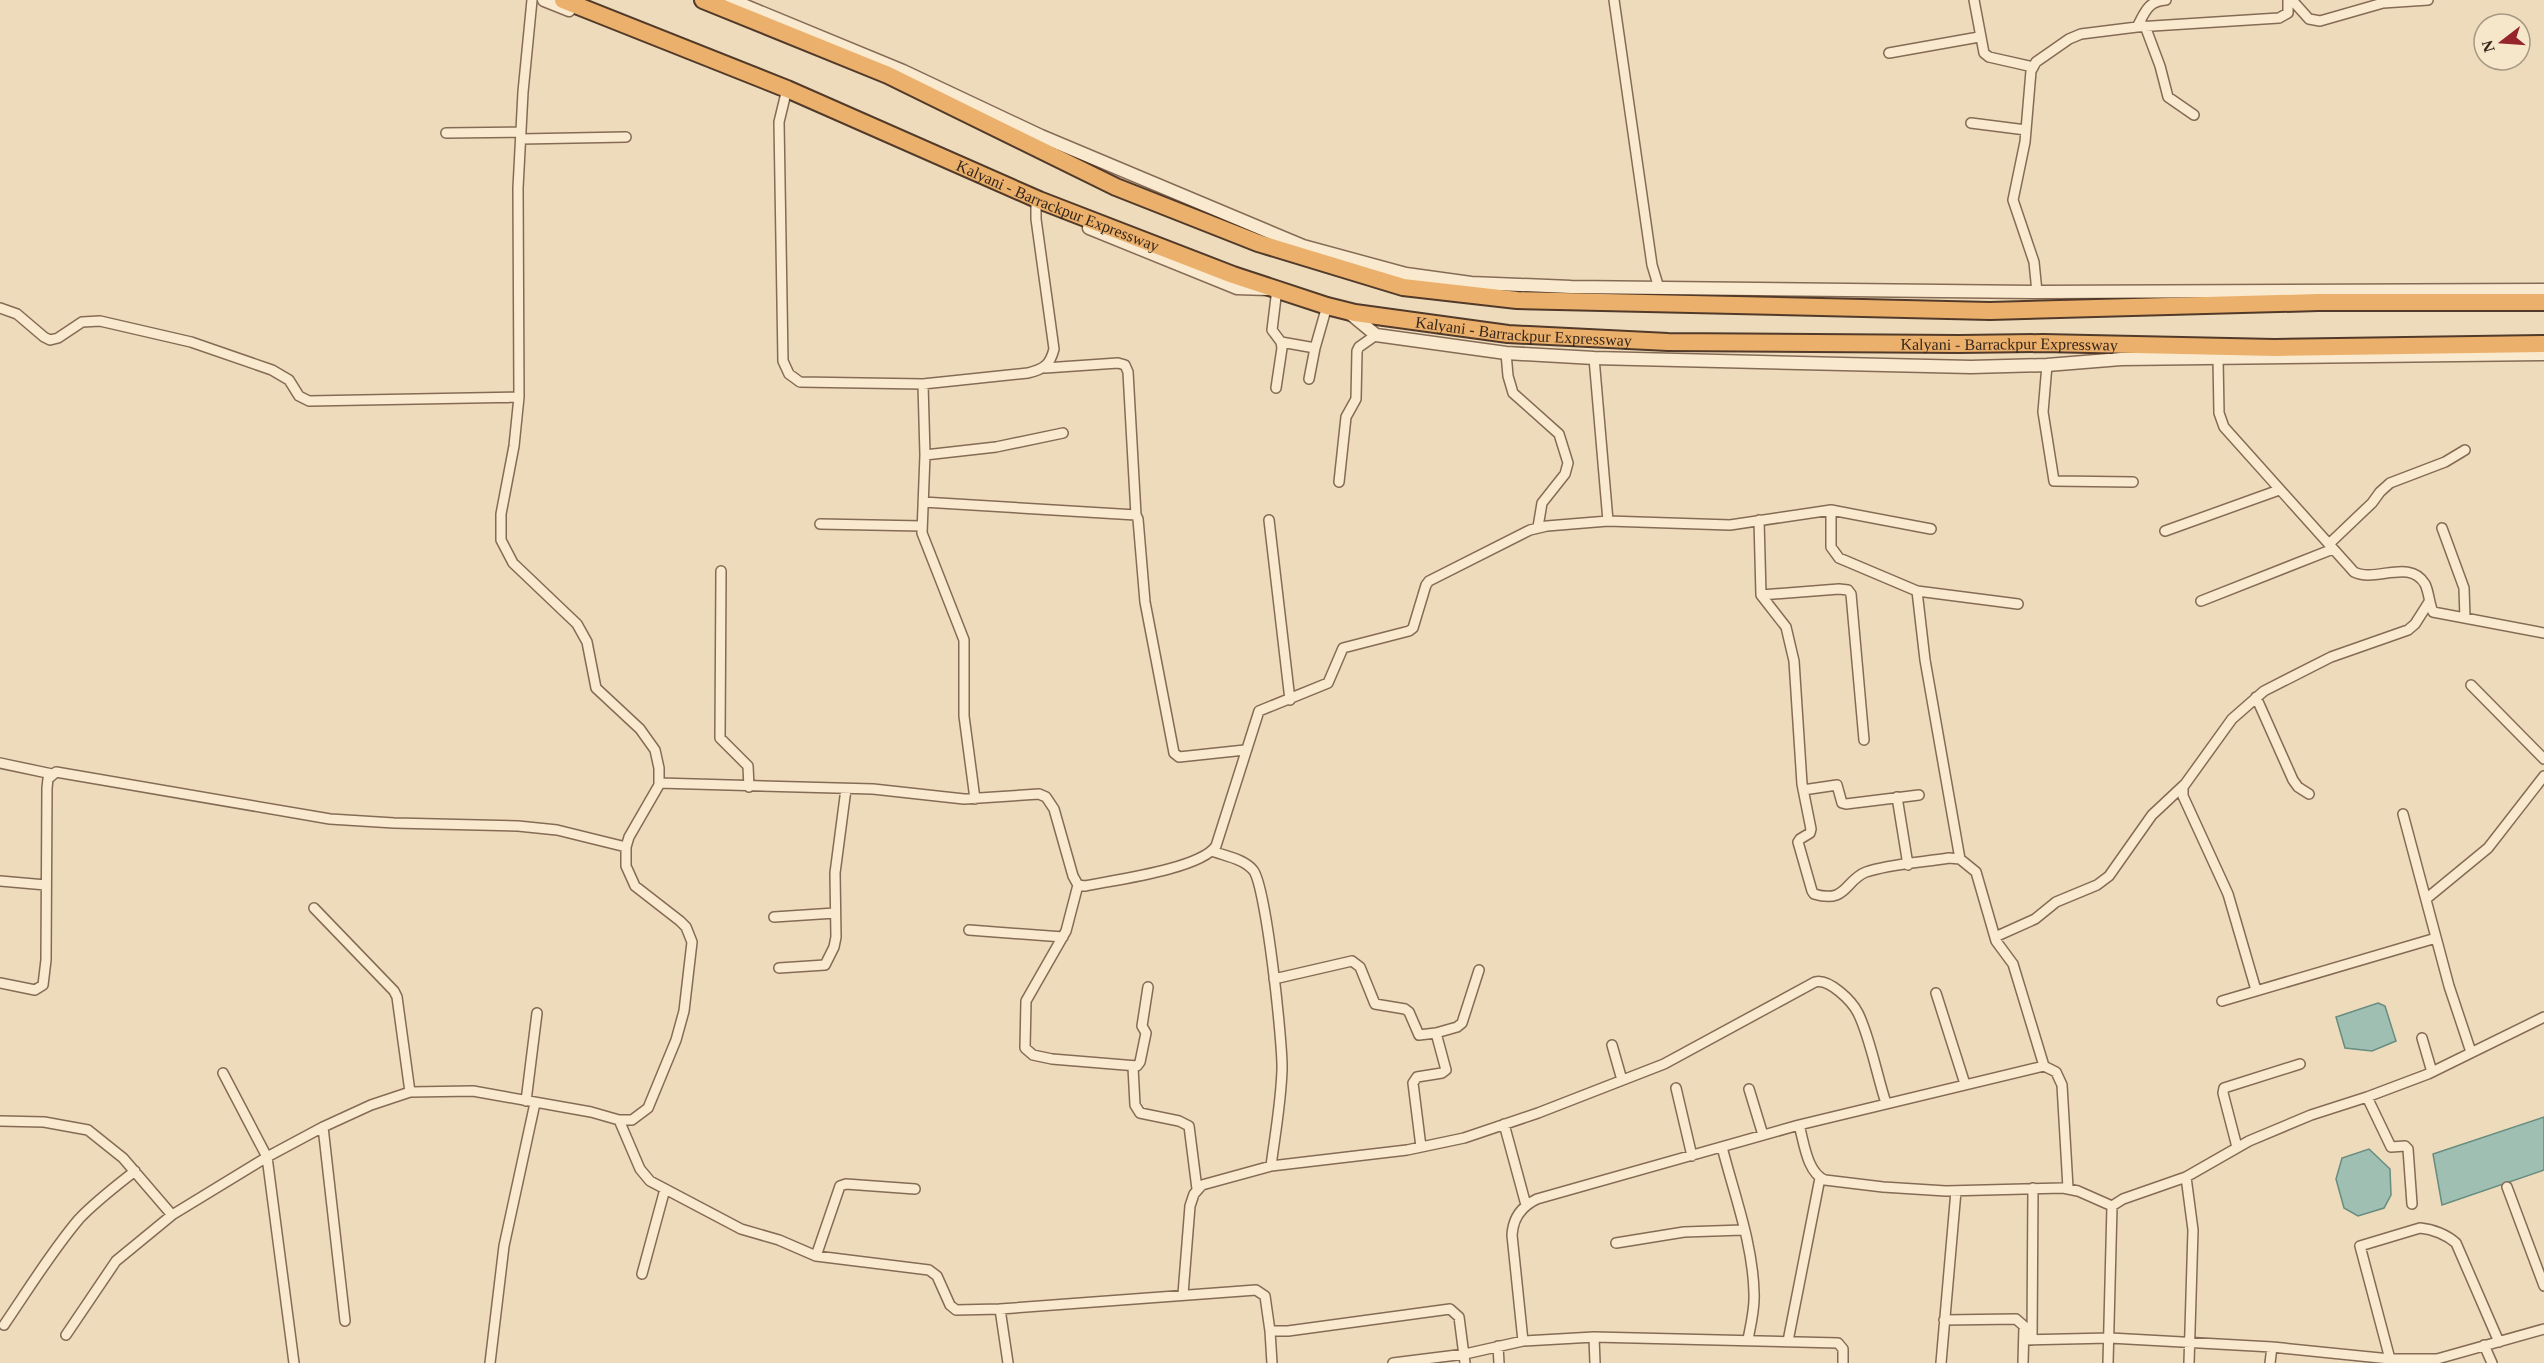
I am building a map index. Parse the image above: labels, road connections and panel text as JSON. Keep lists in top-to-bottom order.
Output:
{
  "streets": {
    "highway": ["Kalyani - Barrackpur Expressway"]
  },
  "north": "left"
}
